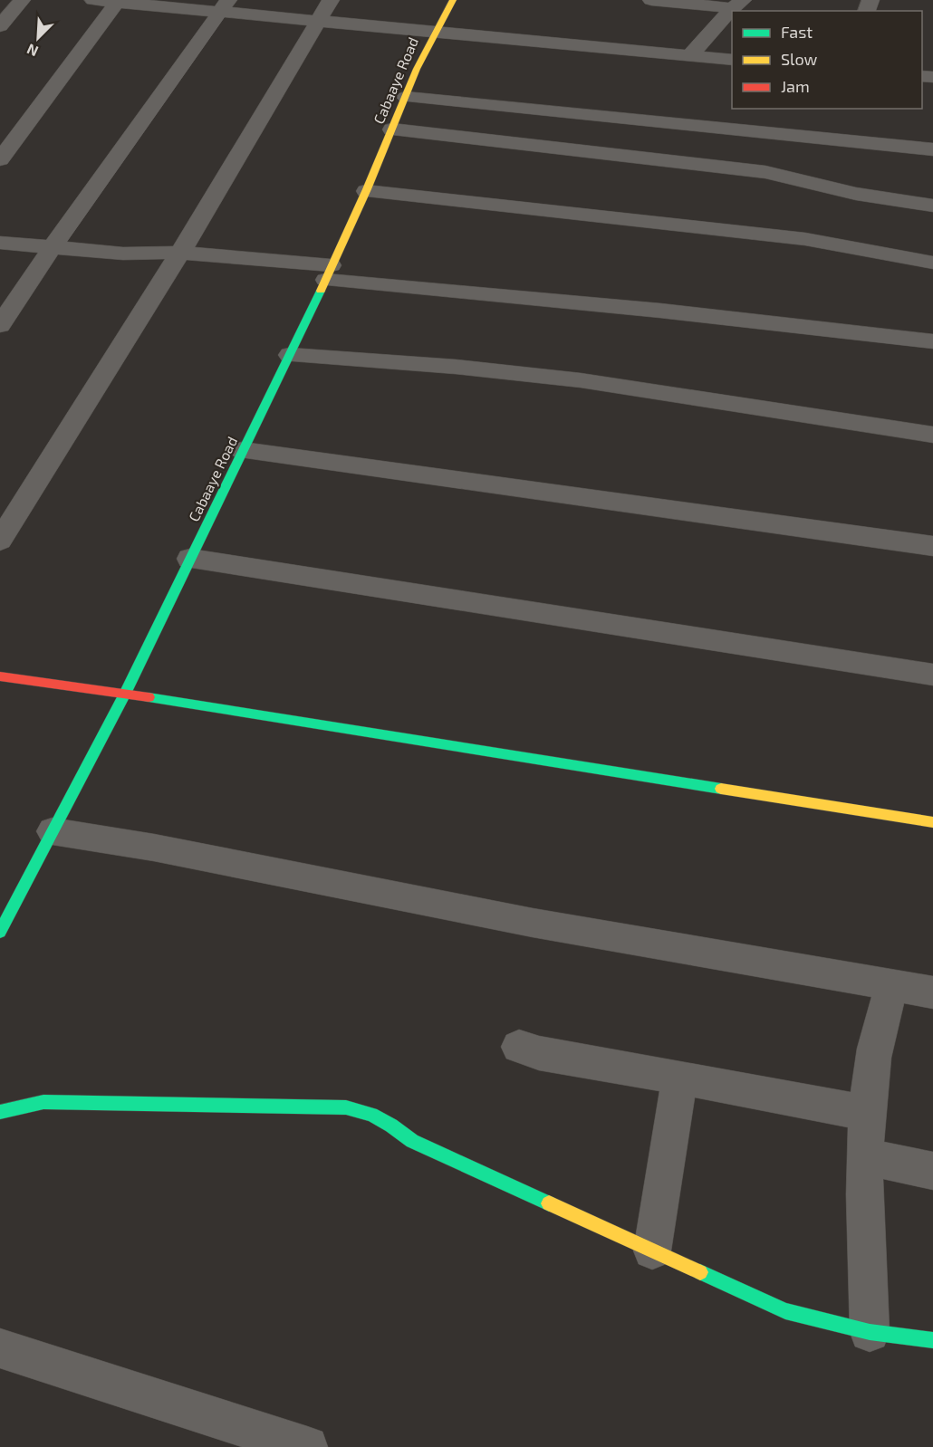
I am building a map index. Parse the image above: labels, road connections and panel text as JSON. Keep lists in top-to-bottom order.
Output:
{
  "streets": {
    "street": ["Cabaaye Road"]
  },
  "legend": ["Fast", "Slow", "Jam"],
  "north": "bottom left"
}
